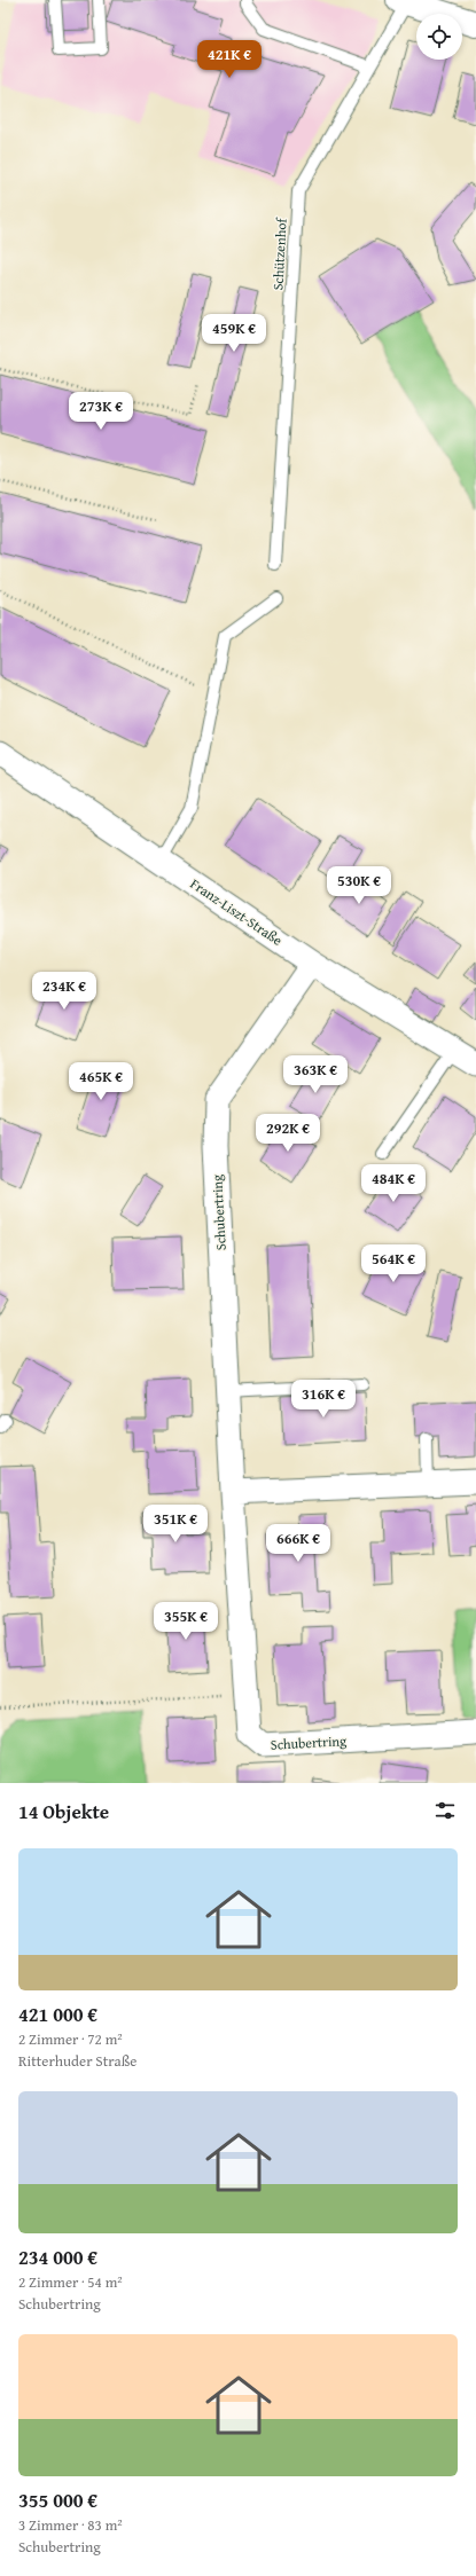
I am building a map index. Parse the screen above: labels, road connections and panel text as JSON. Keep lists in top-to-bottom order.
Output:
{
  "streets": {
    "street": ["Franz-Liszt-Straße", "Schubertring"],
    "lane": ["Schützenhof"]
  },
  "crossings": [
    ["Franz-Liszt-Straße", "Schubertring"]
  ],
  "page": {
    "price": [
      "421K €",
      "459K €",
      "273K €",
      "530K €",
      "234K €",
      "363K €",
      "465K €",
      "292K €",
      "484K €",
      "564K €",
      "316K €",
      "351K €",
      "666K €",
      "355K €"
    ],
    "heading": "14 Objekte",
    "list": [
      {
        "name": "421 000 €",
        "note": "2 Zimmer · 72 m² · Ritterhuder Straße"
      },
      {
        "name": "234 000 €",
        "note": "2 Zimmer · 54 m² · Schubertring"
      },
      {
        "name": "355 000 €",
        "note": "3 Zimmer · 83 m² · Schubertring"
      }
    ]
  }
}
